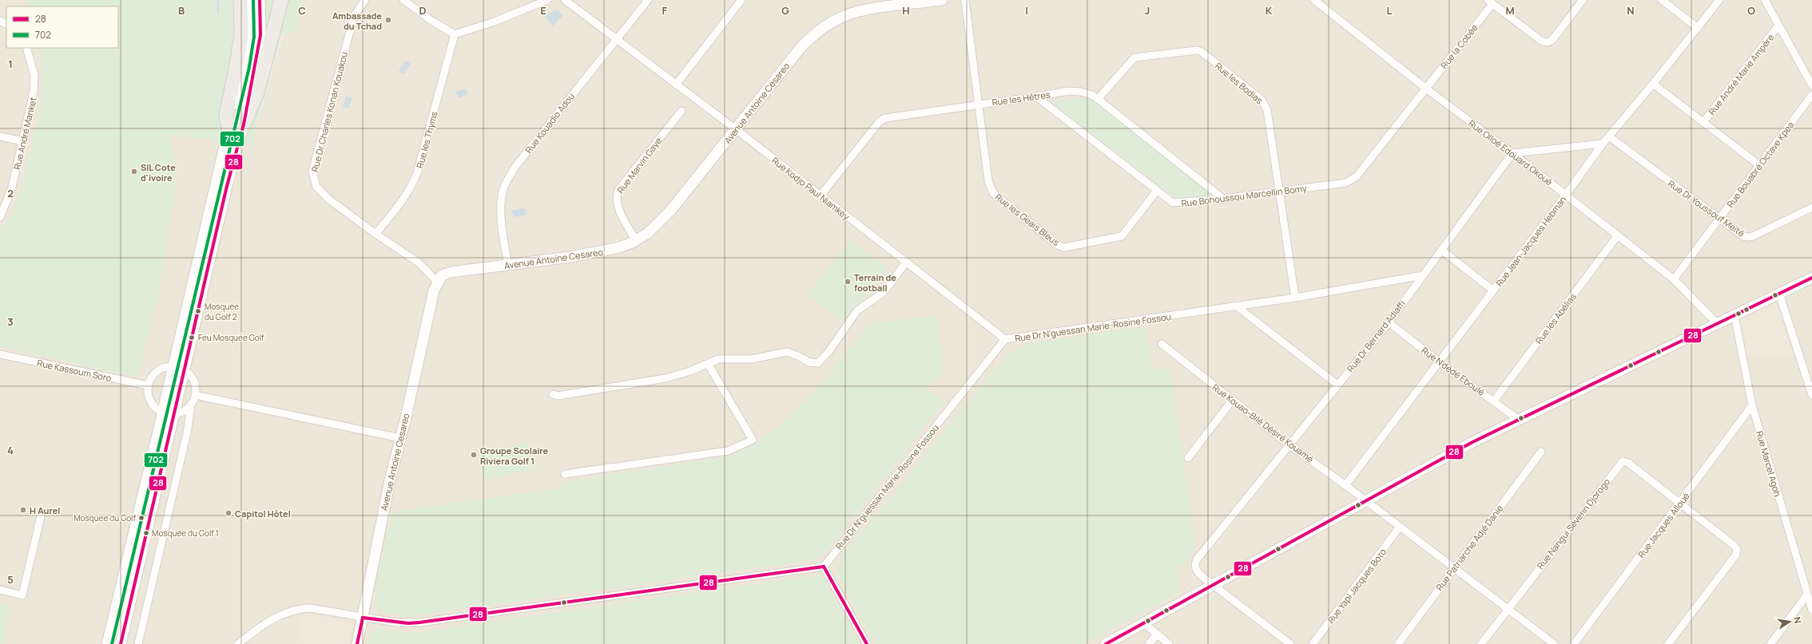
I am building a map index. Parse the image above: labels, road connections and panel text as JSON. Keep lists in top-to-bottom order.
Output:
{
  "streets": {
    "street": [
      "Rue la Cobée",
      "Rue André Marie Ampère",
      "Rue les Bodias",
      "Rue les Hêtres",
      "Avenue Antoine Cesareo",
      "Rue Dr Charles Konan Kouakou",
      "Rue Kouadio Adou",
      "Rue André Manket",
      "Rue les Thyms",
      "Rue Olloé Edouard Okoué",
      "Rue Bouabré Octave Kpea",
      "Rue Marvin Gaye",
      "Rue Kodjo Paul Niamkey",
      "Rue Bohoussou Marcellin Bomy",
      "Rue Dr Youssouf Meïté",
      "Rue les Geais Bleus",
      "Rue Jean-Jacques Hebman",
      "Rue les Abélias",
      "Rue Dr N'guessan Marie-Rosine Fossou",
      "Rue Dr Bernard Adiaffi",
      "Rue Kassoum Soro",
      "Rue N'dédé Eboulé",
      "Rue Kouao-Bilé Désiré Kouamé",
      "Rue Marcel Agoh",
      "Rue Nangui Séverin Djorogo",
      "Rue Jacques Alloué",
      "Rue Patriarche Adjé Danie",
      "Rue Yapi Jacques Boto"
    ]
  },
  "crossings": [
    ["Rue la Cobée", "Rue Olloé Edouard Okoué"],
    ["Rue la Cobée", "Rue Bohoussou Marcellin Bomy"],
    ["Rue les Bodias", "Rue les Hêtres"],
    ["Rue les Bodias", "Rue Bohoussou Marcellin Bomy"],
    ["Rue les Bodias", "Rue Dr N'guessan Marie-Rosine Fossou"],
    ["Rue les Hêtres", "Rue Kodjo Paul Niamkey"],
    ["Rue les Hêtres", "Rue Bohoussou Marcellin Bomy"],
    ["Rue les Hêtres", "Rue les Geais Bleus"],
    ["Avenue Antoine Cesareo", "Rue Dr Charles Konan Kouakou"],
    ["Avenue Antoine Cesareo", "Rue Kouadio Adou"],
    ["Avenue Antoine Cesareo", "Rue Marvin Gaye"],
    ["Avenue Antoine Cesareo", "Rue Kodjo Paul Niamkey"],
    ["Rue Dr Charles Konan Kouakou", "Rue les Thyms"],
    ["Rue Kouadio Adou", "Rue Kodjo Paul Niamkey"],
    ["Rue Olloé Edouard Okoué", "Rue Bouabré Octave Kpea"],
    ["Rue Olloé Edouard Okoué", "Rue Bohoussou Marcellin Bomy"],
    ["Rue Olloé Edouard Okoué", "Rue Jean-Jacques Hebman"],
    ["Rue Olloé Edouard Okoué", "Rue les Abélias"],
    ["Rue Olloé Edouard Okoué", "Rue Dr Bernard Adiaffi"],
    ["Rue Bouabré Octave Kpea", "Rue Dr Youssouf Meïté"],
    ["Rue Kodjo Paul Niamkey", "Rue Dr N'guessan Marie-Rosine Fossou"],
    ["Rue Bohoussou Marcellin Bomy", "Rue les Geais Bleus"],
    ["Rue Dr Youssouf Meïté", "Rue Jean-Jacques Hebman"],
    ["Rue Jean-Jacques Hebman", "Rue N'dédé Eboulé"],
    ["Rue Jean-Jacques Hebman", "Rue Kouao-Bilé Désiré Kouamé"],
    ["Rue les Abélias", "Rue N'dédé Eboulé"],
    ["Rue Dr N'guessan Marie-Rosine Fossou", "Rue Dr Bernard Adiaffi"],
    ["Rue Dr Bernard Adiaffi", "Rue N'dédé Eboulé"],
    ["Rue Dr Bernard Adiaffi", "Rue Kouao-Bilé Désiré Kouamé"],
    ["Rue Kouao-Bilé Désiré Kouamé", "Rue Nangui Séverin Djorogo"],
    ["Rue Kouao-Bilé Désiré Kouamé", "Rue Patriarche Adjé Danie"],
    ["Rue Kouao-Bilé Désiré Kouamé", "Rue Yapi Jacques Boto"],
    ["Rue Marcel Agoh", "Rue Jacques Alloué"],
    ["Rue Nangui Séverin Djorogo", "Rue Jacques Alloué"]
  ],
  "places": [
    "Ambassade du Tchad",
    "SIL Cote d'ivoire",
    "Terrain de football",
    "Mosquee du Golf 2",
    "Feu Mosquée Golf",
    "Groupe Scolaire Riviera Golf 1",
    "H Aurel",
    "Capitol Hôtel",
    "Mosquee du Golf",
    "Mosquee du Golf 1"
  ],
  "lines": ["transit line 28", "transit line 702"],
  "legend": ["28", "702"],
  "north": "right",
  "grid": {
    "columns": [
      "B",
      "C",
      "D",
      "E",
      "F",
      "G",
      "H",
      "I",
      "J",
      "K",
      "L",
      "M",
      "N",
      "O"
    ],
    "rows": [
      "1",
      "2",
      "3",
      "4",
      "5"
    ]
  }
}
